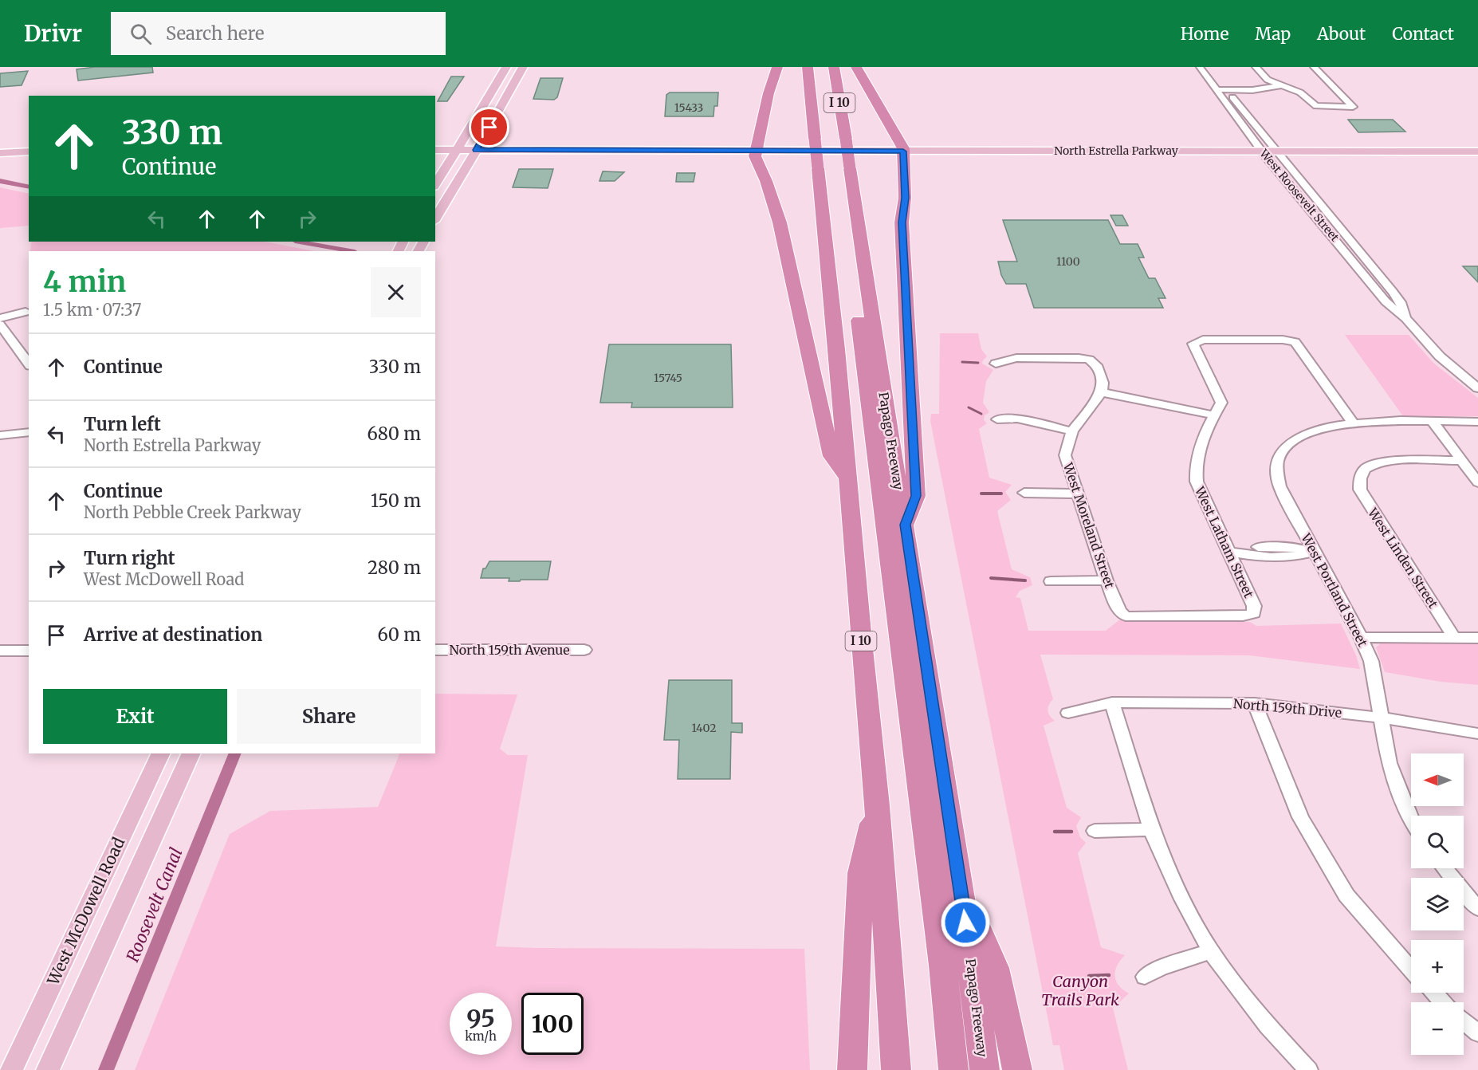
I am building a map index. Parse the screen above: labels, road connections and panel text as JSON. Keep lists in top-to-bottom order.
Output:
{
  "streets": {
    "highway": ["I 10", "Papago Freeway"],
    "main road": ["North Estrella Parkway", "West McDowell Road"],
    "street": [
      "West Roosevelt Street",
      "West Moreland Street",
      "West Latham Street",
      "West Linden Street",
      "West Portland Street",
      "North 159th Avenue",
      "North 159th Drive"
    ]
  },
  "crossings": [
    ["North Estrella Parkway", "West Roosevelt Street"],
    ["West Moreland Street", "West Latham Street"],
    ["West Latham Street", "West Portland Street"],
    ["West Portland Street", "North 159th Drive"]
  ],
  "water": ["Roosevelt Canal"],
  "parks": ["Canyon Trails Park"],
  "house_numbers": [
    "15433",
    "1100",
    "15745",
    "1402"
  ],
  "north": "left",
  "page": {
    "header": "Drivr",
    "search": "Search here",
    "nav": [
      "Home",
      "Map",
      "About",
      "Contact"
    ],
    "turn": ["330 m", "Continue"],
    "heading": ["4 min", "1.5 km · 07:37"],
    "list": [
      {
        "name": "Continue",
        "value": "330 m"
      },
      {
        "name": "Turn left",
        "note": "North Estrella Parkway",
        "value": "680 m"
      },
      {
        "name": "Continue",
        "note": "North Pebble Creek Parkway",
        "value": "150 m"
      },
      {
        "name": "Turn right",
        "note": "West McDowell Road",
        "value": "280 m"
      },
      {
        "name": "Arrive at destination",
        "value": "60 m"
      }
    ],
    "buttons": ["Exit", "Share"],
    "map_buttons": ["+", "−"],
    "speed": "95 km/h",
    "limit": "100"
  }
}
